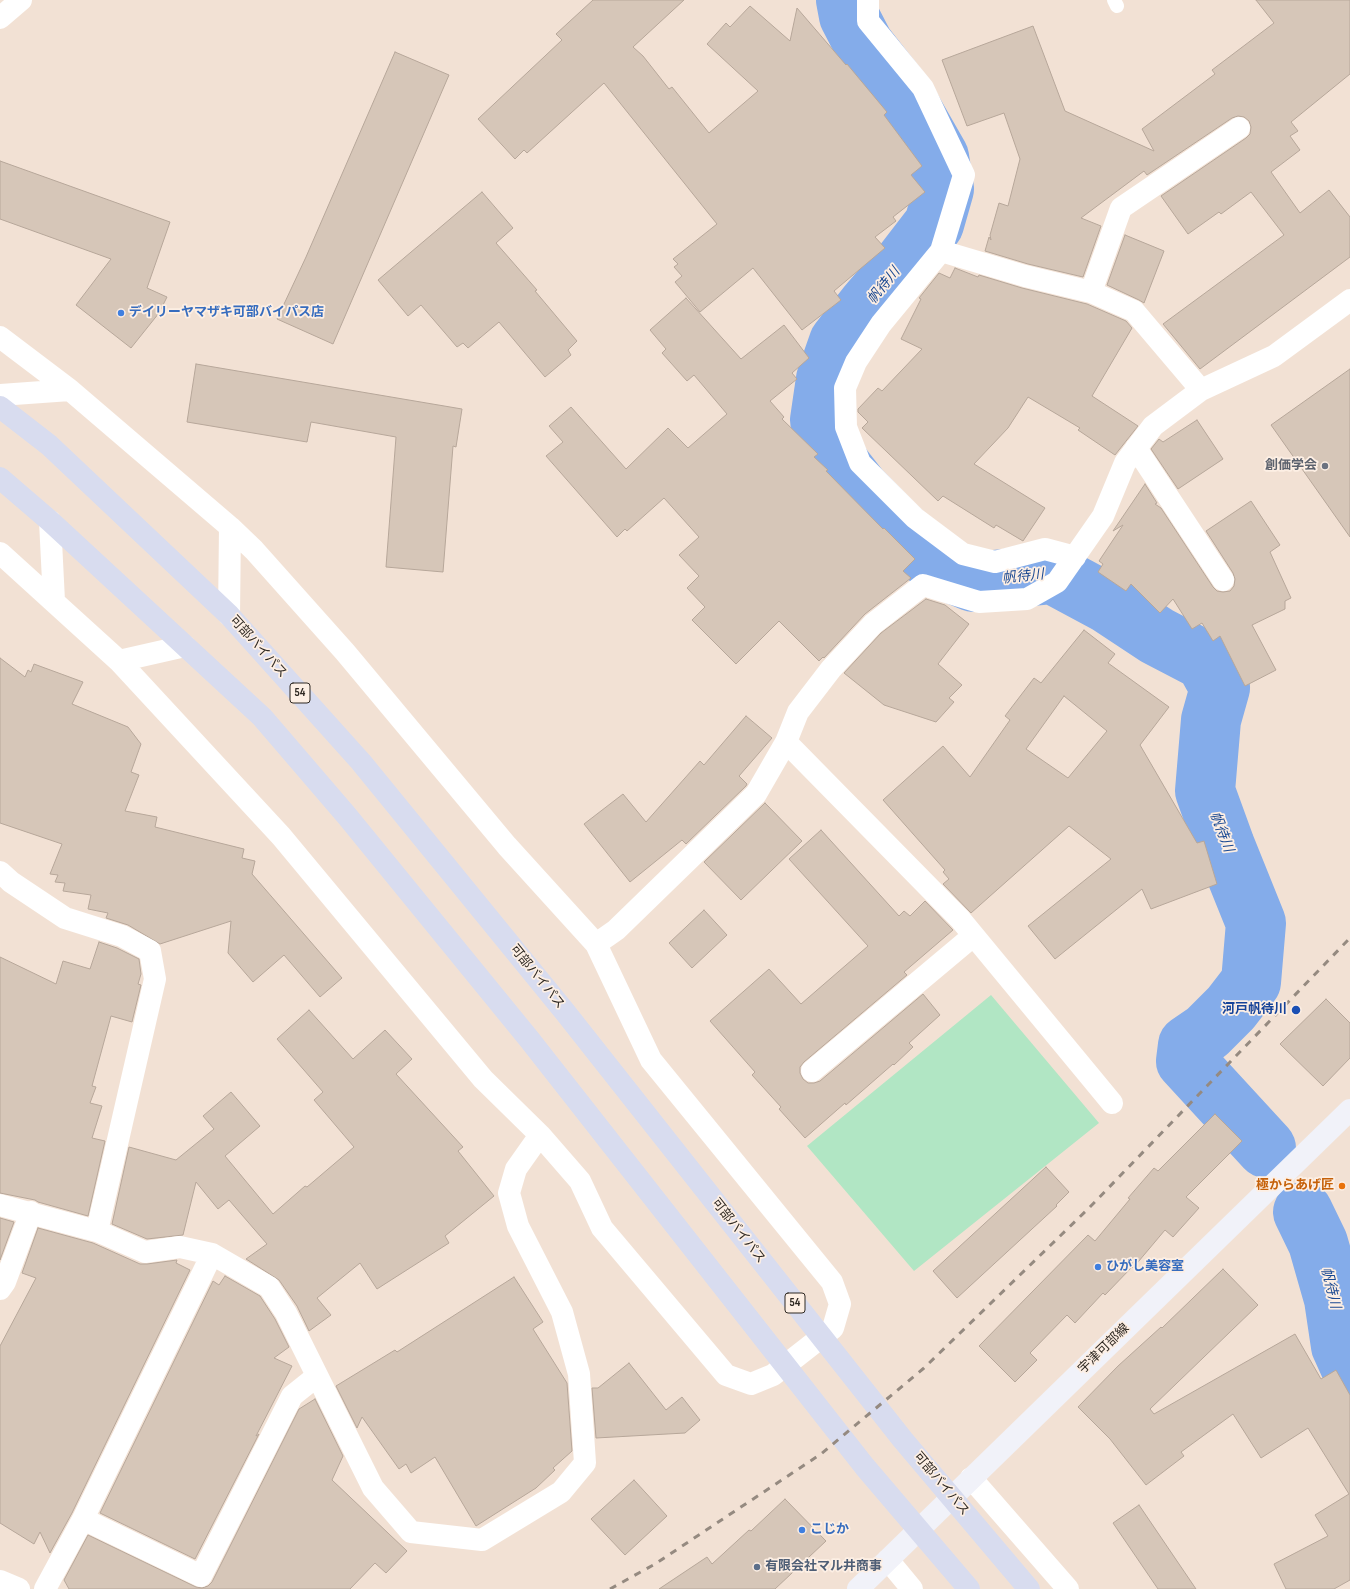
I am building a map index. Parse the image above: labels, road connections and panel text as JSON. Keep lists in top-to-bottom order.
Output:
{
  "streets": {
    "highway": ["可部バイパス", "54"],
    "main road": ["宇津可部線"]
  },
  "water": ["帆待川"],
  "places": [
    "デイリーヤマザキ可部バイパス店",
    "創価学会",
    "河戸帆待川",
    "極からあげ匠",
    "ひがし美容室",
    "こじか",
    "有限会社マル井商事"
  ]
}
